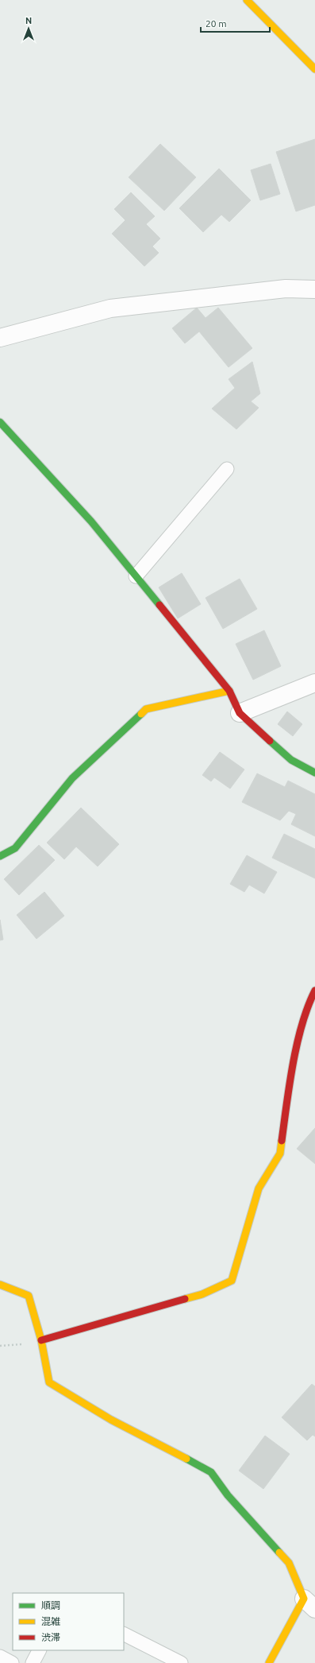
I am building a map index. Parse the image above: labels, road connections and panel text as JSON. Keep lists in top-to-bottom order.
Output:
{
  "legend": ["順調", "混雑", "渋滞"],
  "scale_bar": "20 m",
  "north": "top"
}
